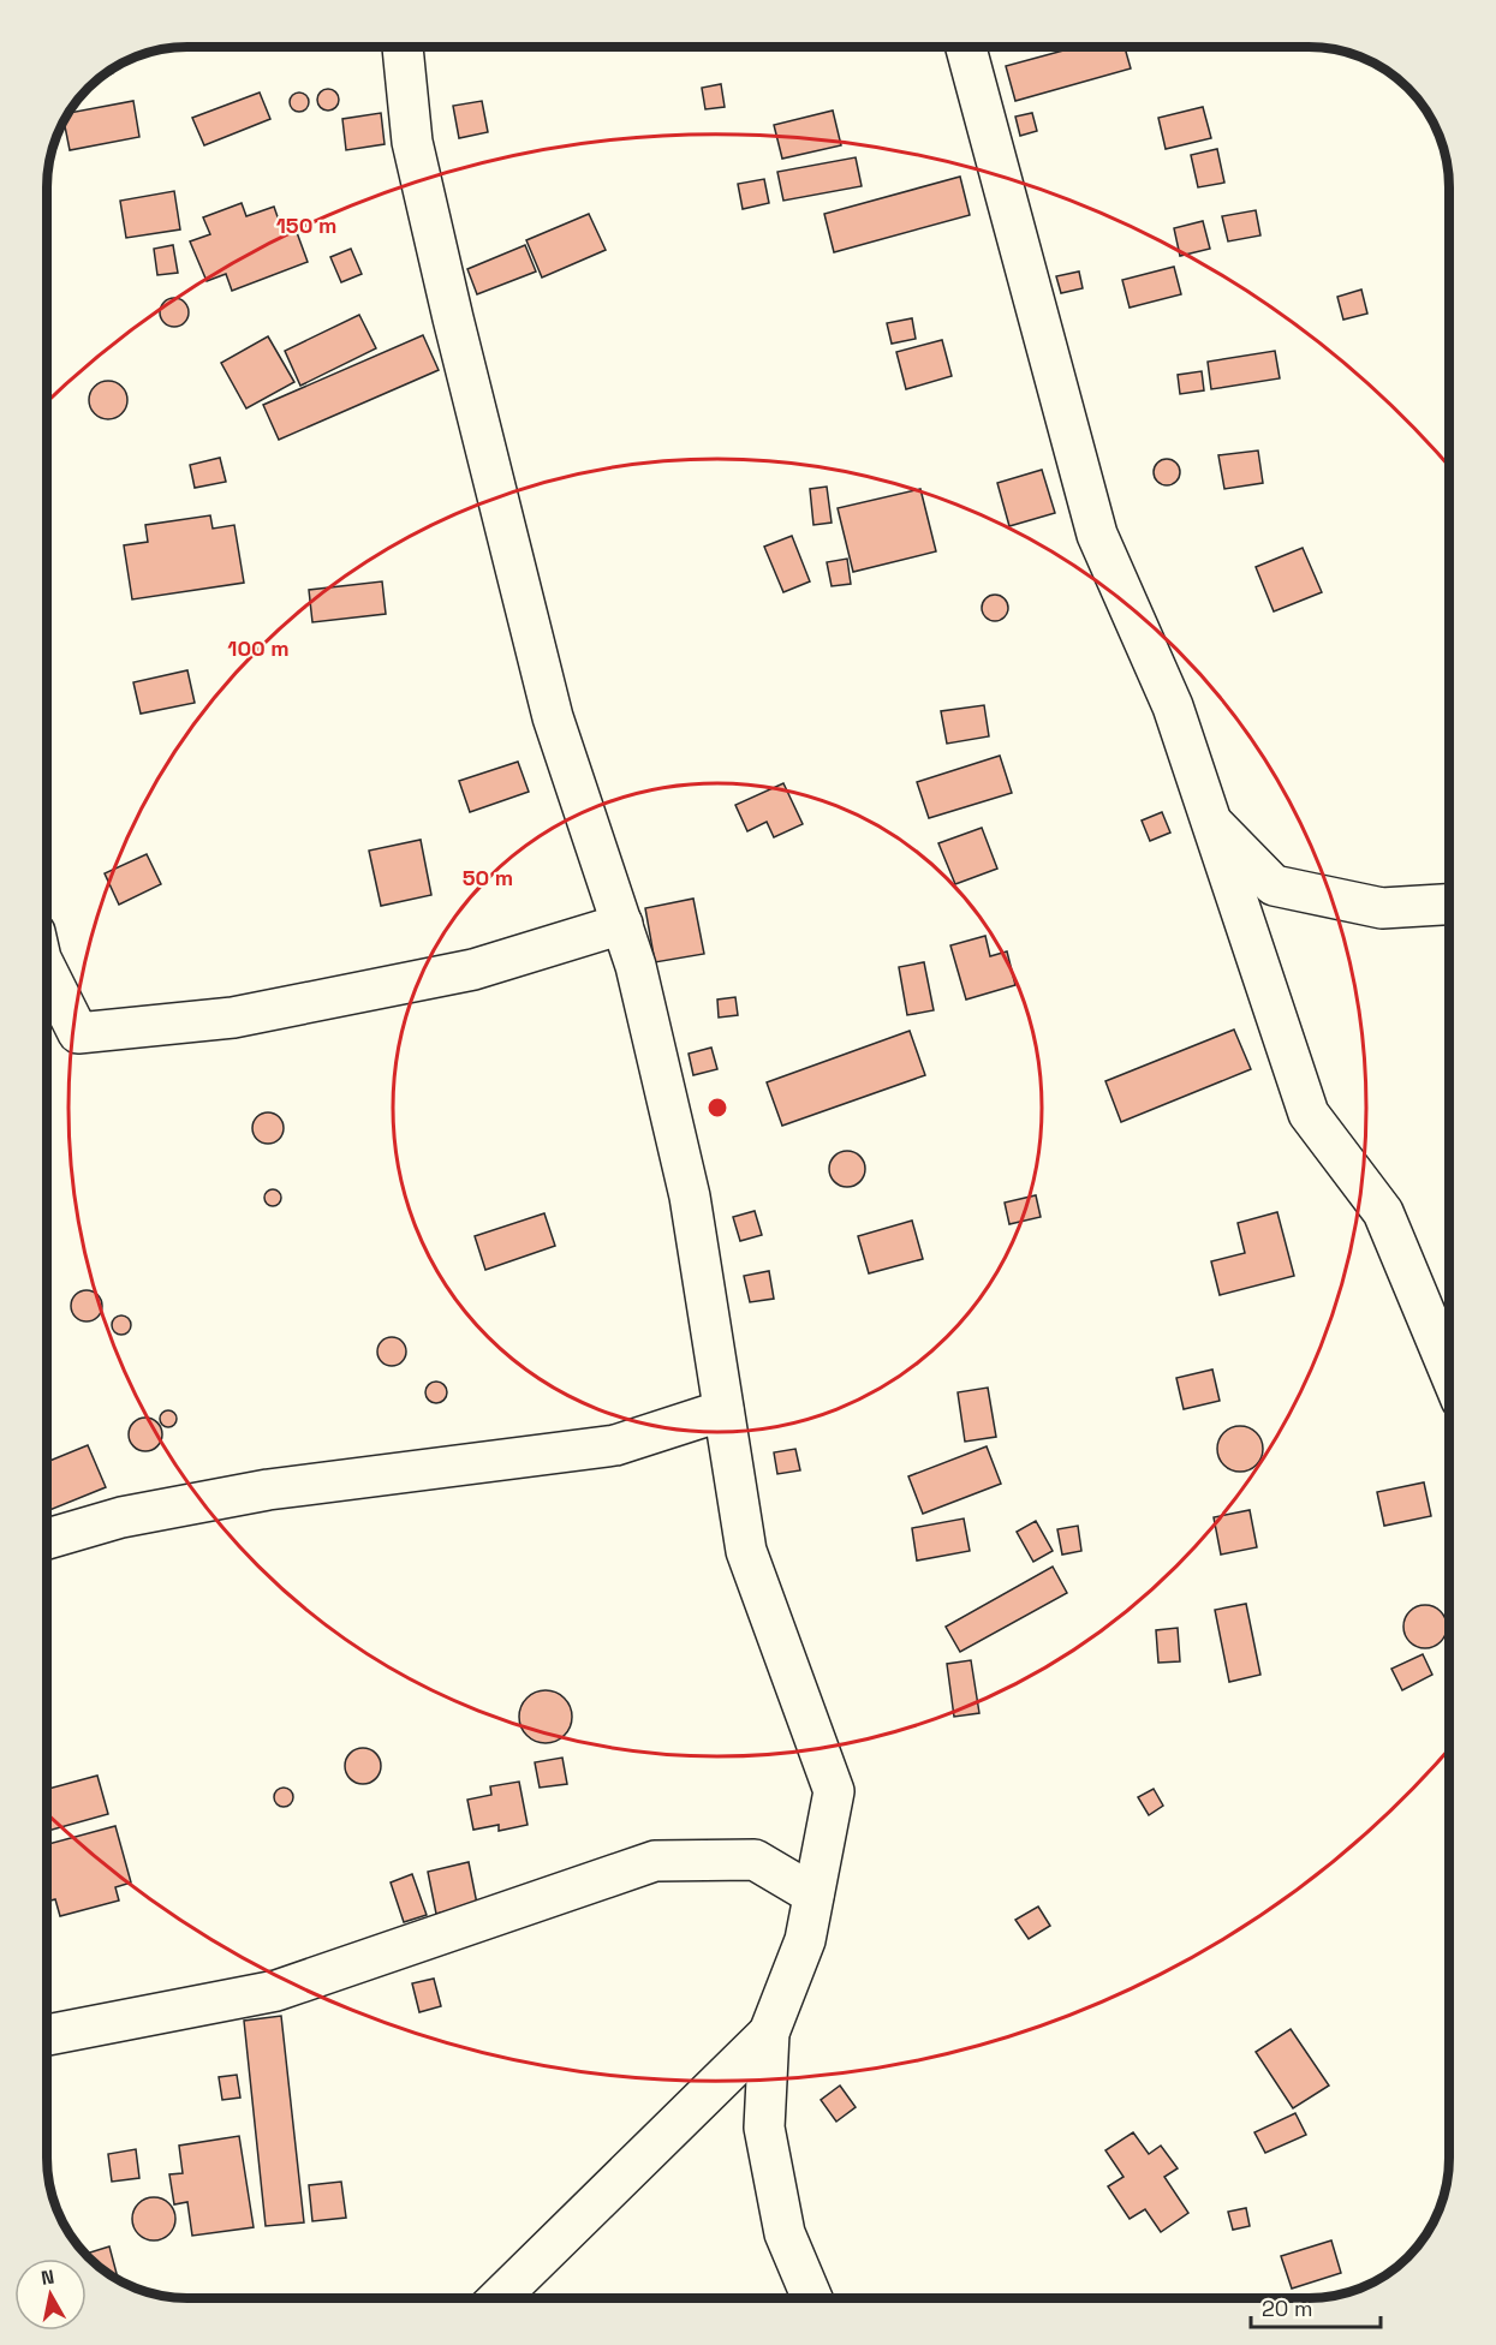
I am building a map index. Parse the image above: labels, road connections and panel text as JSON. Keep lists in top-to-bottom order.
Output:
{
  "scale_bar": "20 m",
  "north": "top",
  "rings": ["150 m", "100 m", "50 m"]
}
